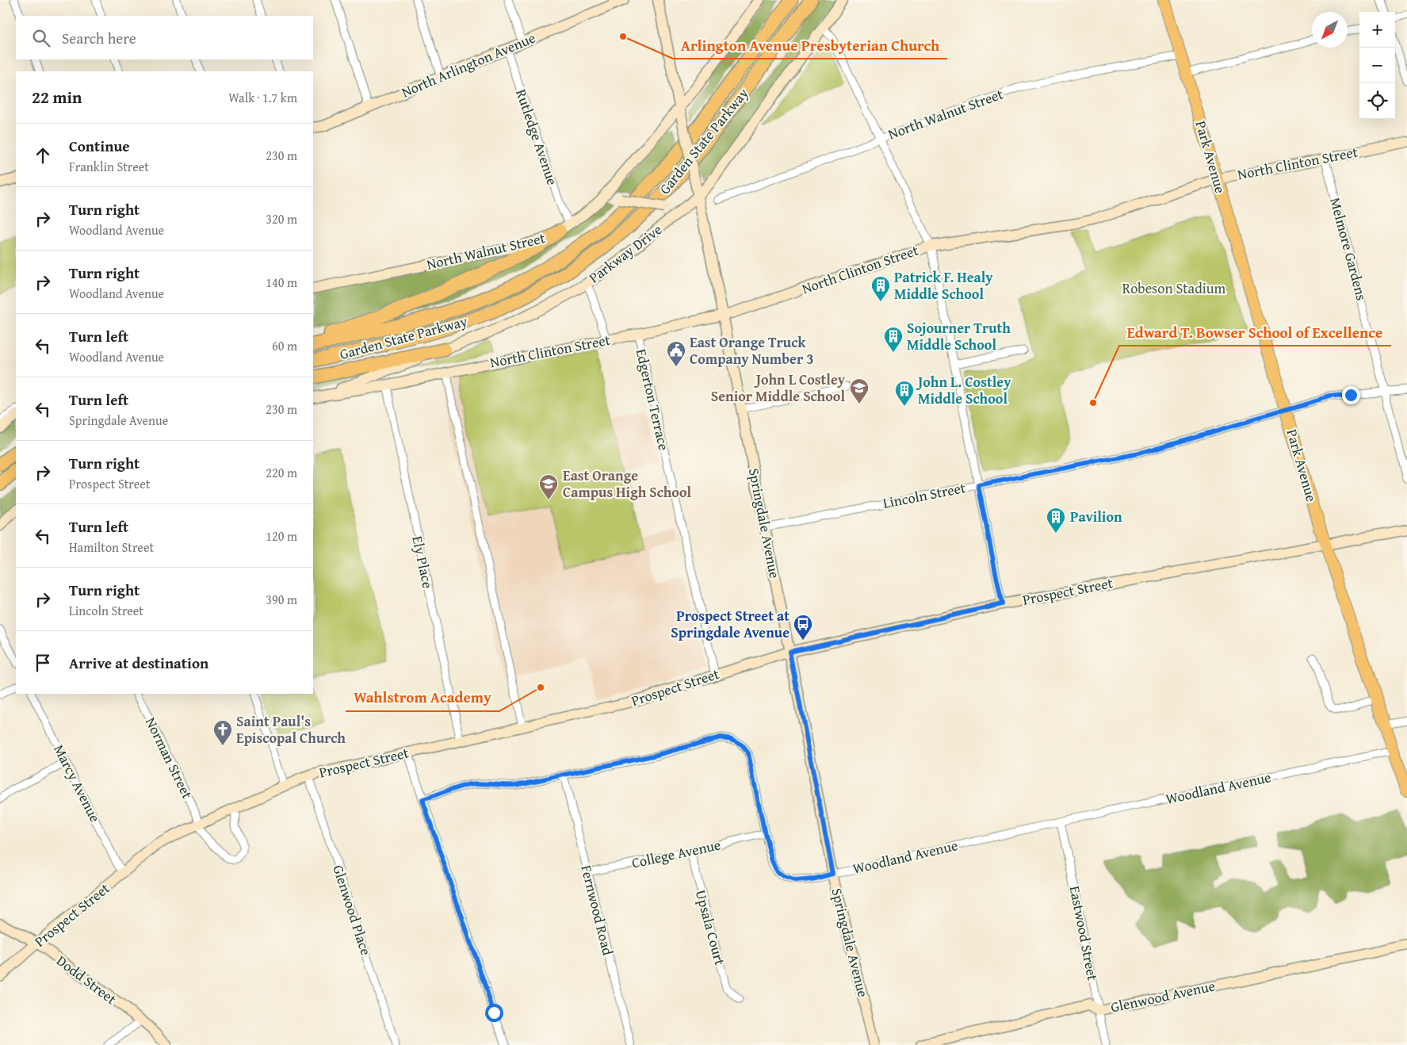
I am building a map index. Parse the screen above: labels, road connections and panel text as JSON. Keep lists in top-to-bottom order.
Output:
{
  "streets": {
    "highway": ["Garden State Parkway"],
    "main road": ["Park Avenue"],
    "street": [
      "North Arlington Avenue",
      "North Walnut Street",
      "Rutledge Avenue",
      "North Clinton Street",
      "Melmore Gardens",
      "Parkway Drive",
      "Edgerton Terrace",
      "Lincoln Street",
      "Springdale Avenue",
      "Ely Place",
      "Prospect Street",
      "Norman Street",
      "Marcy Avenue",
      "Woodland Avenue",
      "College Avenue",
      "Glenwood Place",
      "Fernwood Road",
      "Upsala Court",
      "Eastwood Street",
      "Dodd Street",
      "Glenwood Avenue"
    ]
  },
  "crossings": [
    ["North Arlington Avenue", "Rutledge Avenue"],
    ["North Walnut Street", "Rutledge Avenue"],
    ["North Walnut Street", "Park Avenue"],
    ["North Walnut Street", "Springdale Avenue"],
    ["Park Avenue", "North Clinton Street"],
    ["Park Avenue", "Lincoln Street"],
    ["Park Avenue", "Prospect Street"],
    ["Park Avenue", "Woodland Avenue"],
    ["North Clinton Street", "Melmore Gardens"],
    ["North Clinton Street", "Parkway Drive"],
    ["North Clinton Street", "Edgerton Terrace"],
    ["North Clinton Street", "Springdale Avenue"],
    ["North Clinton Street", "Ely Place"],
    ["Melmore Gardens", "Lincoln Street"],
    ["Parkway Drive", "Springdale Avenue"],
    ["Edgerton Terrace", "Prospect Street"],
    ["Lincoln Street", "Springdale Avenue"],
    ["Springdale Avenue", "Prospect Street"],
    ["Springdale Avenue", "Woodland Avenue"],
    ["Ely Place", "Prospect Street"],
    ["Prospect Street", "Norman Street"],
    ["Prospect Street", "Marcy Avenue"],
    ["Prospect Street", "Glenwood Place"],
    ["Prospect Street", "Dodd Street"],
    ["Woodland Avenue", "College Avenue"],
    ["Woodland Avenue", "Fernwood Road"],
    ["Woodland Avenue", "Eastwood Street"],
    ["College Avenue", "Fernwood Road"],
    ["College Avenue", "Upsala Court"],
    ["Eastwood Street", "Glenwood Avenue"]
  ],
  "parks": ["Robeson Stadium"],
  "places": {
    "other": ["Arlington Avenue Presbyterian Church", "Edward T. Bowser School of Excellence", "Wahlstrom Academy"],
    "building": [
      "Patrick F. Healy Middle School",
      "Sojourner Truth Middle School",
      "John L. Costley Middle School",
      "Pavilion"
    ],
    "public building": ["East Orange Truck Company Number 3"],
    "school or university": ["John L Costley Senior Middle School", "East Orange Campus High School"],
    "bus stop": ["Prospect Street at Springdale Avenue"],
    "church": ["Saint Paul's Episcopal Church"]
  },
  "north": "bottom left",
  "page": {
    "map_buttons": ["+", "−"],
    "search": "Search here",
    "heading": ["22 min", "Walk · 1.7 km"],
    "list": [
      ["Continue", "Franklin Street", "230 m"],
      ["Turn right", "Woodland Avenue", "320 m"],
      ["Turn right", "Woodland Avenue", "140 m"],
      ["Turn left", "Woodland Avenue", "60 m"],
      ["Turn left", "Springdale Avenue", "230 m"],
      ["Turn right", "Prospect Street", "220 m"],
      ["Turn left", "Hamilton Street", "120 m"],
      ["Turn right", "Lincoln Street", "390 m"],
      "Arrive at destination"
    ]
  }
}
